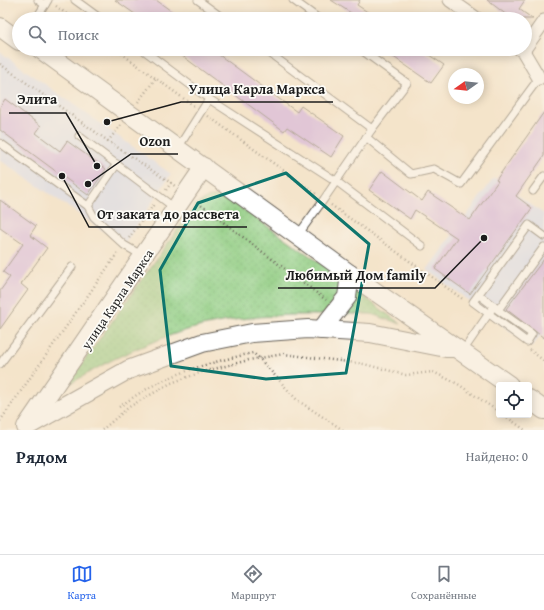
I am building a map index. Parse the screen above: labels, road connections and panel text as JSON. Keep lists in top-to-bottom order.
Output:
{
  "streets": {
    "street": ["улица Карла Маркса"]
  },
  "places": [
    "Улица Карла Маркса",
    "Элита",
    "От заката до рассвета",
    "Ozon",
    "Любимый Дом family"
  ],
  "north": "left",
  "page": {
    "search": "Поиск",
    "heading": ["Рядом", "Найдено: 0"],
    "nav": ["Карта", "Маршрут", "Сохранённые"]
  }
}
